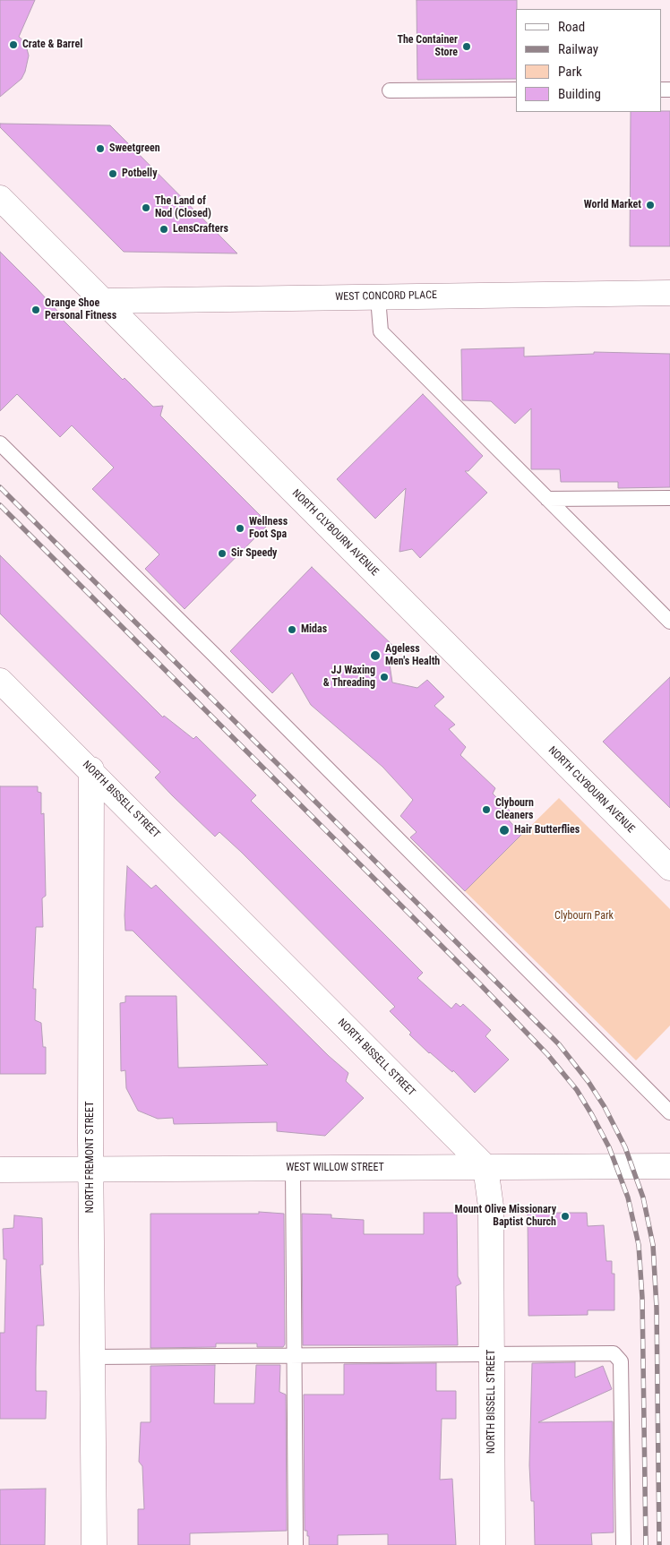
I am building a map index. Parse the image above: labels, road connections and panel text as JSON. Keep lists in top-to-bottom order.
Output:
{
  "streets": {
    "street": [
      "WEST CONCORD PLACE",
      "NORTH CLYBOURN AVENUE",
      "NORTH BISSELL STREET",
      "NORTH FREMONT STREET",
      "WEST WILLOW STREET"
    ]
  },
  "crossings": [
    ["WEST CONCORD PLACE", "NORTH CLYBOURN AVENUE"],
    ["NORTH BISSELL STREET", "NORTH FREMONT STREET"],
    ["NORTH BISSELL STREET", "WEST WILLOW STREET"],
    ["NORTH FREMONT STREET", "WEST WILLOW STREET"]
  ],
  "parks": ["Clybourn Park"],
  "places": [
    "Crate & Barrel",
    "The Container Store",
    "Sweetgreen",
    "Potbelly",
    "World Market",
    "The Land of Nod (Closed)",
    "LensCrafters",
    "Orange Shoe Personal Fitness",
    "Wellness Foot Spa",
    "Sir Speedy",
    "Midas",
    "Ageless Men's Health",
    "JJ Waxing & Threading",
    "Clybourn Cleaners",
    "Hair Butterflies",
    "Mount Olive Missionary Baptist Church"
  ],
  "legend": [
    "Road",
    "Railway",
    "Park",
    "Building"
  ]
}
